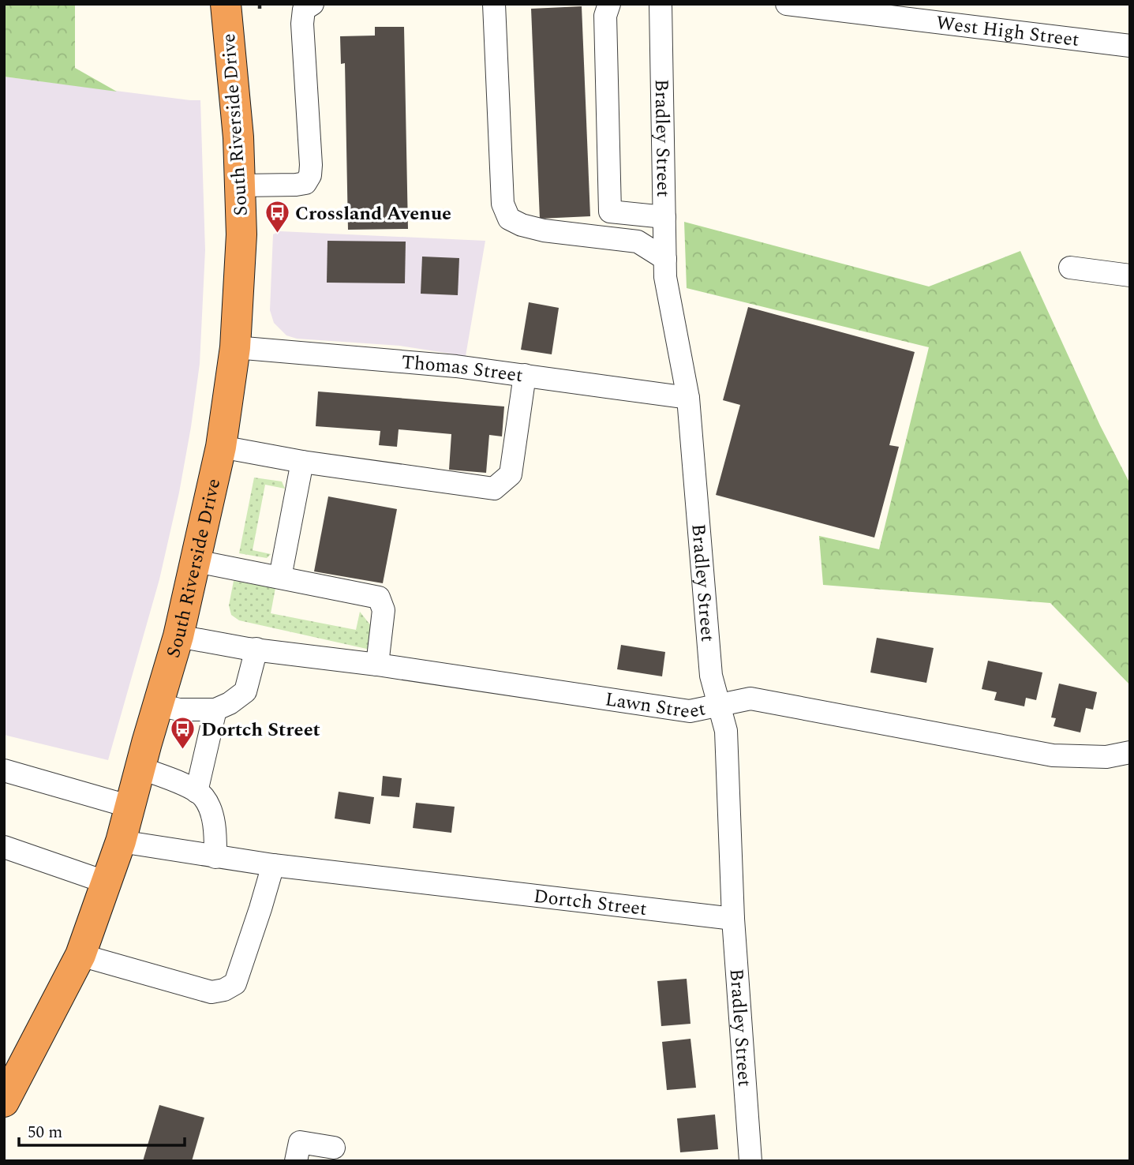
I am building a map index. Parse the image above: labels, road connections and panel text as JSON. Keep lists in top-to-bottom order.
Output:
{
  "streets": {
    "highway": ["South Riverside Drive"],
    "street": [
      "West High Street",
      "Bradley Street",
      "Thomas Street",
      "Lawn Street",
      "Dortch Street"
    ]
  },
  "crossings": [
    ["South Riverside Drive", "Thomas Street"],
    ["South Riverside Drive", "Lawn Street"],
    ["South Riverside Drive", "Dortch Street"],
    ["Bradley Street", "Thomas Street"],
    ["Bradley Street", "Lawn Street"],
    ["Bradley Street", "Dortch Street"]
  ],
  "places": {
    "bus stop": ["Crossland Avenue", "Dortch Street"]
  },
  "scale_bar": "50 m"
}
